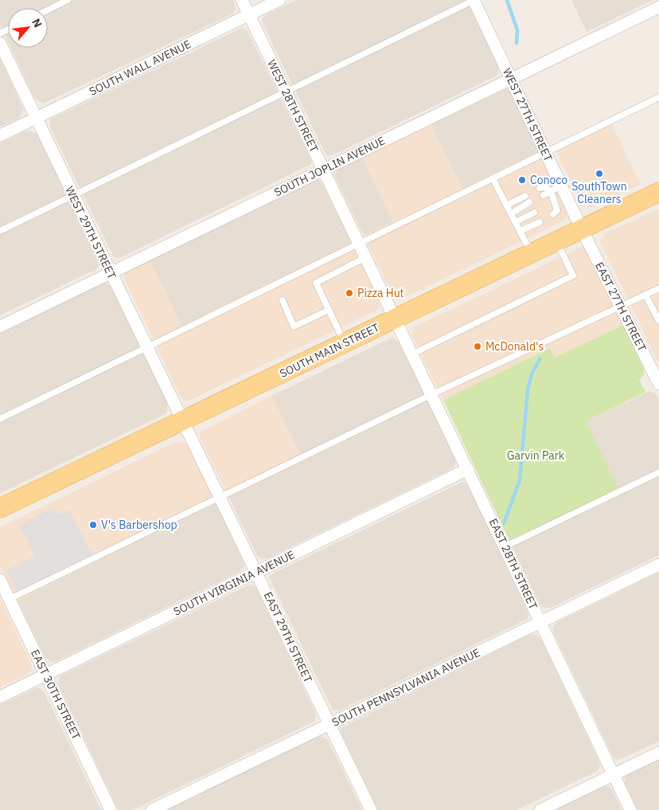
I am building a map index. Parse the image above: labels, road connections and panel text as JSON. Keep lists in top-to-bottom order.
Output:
{
  "streets": {
    "main road": ["SOUTH MAIN STREET"],
    "street": [
      "SOUTH WALL AVENUE",
      "WEST 28TH STREET",
      "WEST 27TH STREET",
      "SOUTH JOPLIN AVENUE",
      "WEST 29TH STREET",
      "EAST 27TH STREET",
      "EAST 28TH STREET",
      "SOUTH VIRGINIA AVENUE",
      "EAST 29TH STREET",
      "SOUTH PENNSYLVANIA AVENUE",
      "EAST 30TH STREET"
    ]
  },
  "crossings": [
    ["SOUTH WALL AVENUE", "WEST 28TH STREET"],
    ["SOUTH WALL AVENUE", "WEST 29TH STREET"],
    ["WEST 28TH STREET", "SOUTH JOPLIN AVENUE"],
    ["WEST 28TH STREET", "SOUTH MAIN STREET"],
    ["WEST 28TH STREET", "EAST 28TH STREET"],
    ["WEST 27TH STREET", "SOUTH JOPLIN AVENUE"],
    ["WEST 27TH STREET", "EAST 27TH STREET"],
    ["WEST 27TH STREET", "SOUTH MAIN STREET"],
    ["SOUTH JOPLIN AVENUE", "WEST 29TH STREET"],
    ["WEST 29TH STREET", "SOUTH MAIN STREET"],
    ["WEST 29TH STREET", "EAST 29TH STREET"],
    ["EAST 27TH STREET", "SOUTH MAIN STREET"],
    ["SOUTH MAIN STREET", "EAST 28TH STREET"],
    ["SOUTH MAIN STREET", "EAST 29TH STREET"],
    ["EAST 28TH STREET", "SOUTH VIRGINIA AVENUE"],
    ["EAST 28TH STREET", "SOUTH PENNSYLVANIA AVENUE"],
    ["SOUTH VIRGINIA AVENUE", "EAST 29TH STREET"],
    ["SOUTH VIRGINIA AVENUE", "EAST 30TH STREET"],
    ["EAST 29TH STREET", "SOUTH PENNSYLVANIA AVENUE"]
  ],
  "parks": ["Garvin Park"],
  "places": [
    "SouthTown Cleaners",
    "Conoco",
    "Pizza Hut",
    "McDonald's",
    "V's Barbershop"
  ],
  "north": "top right"
}
